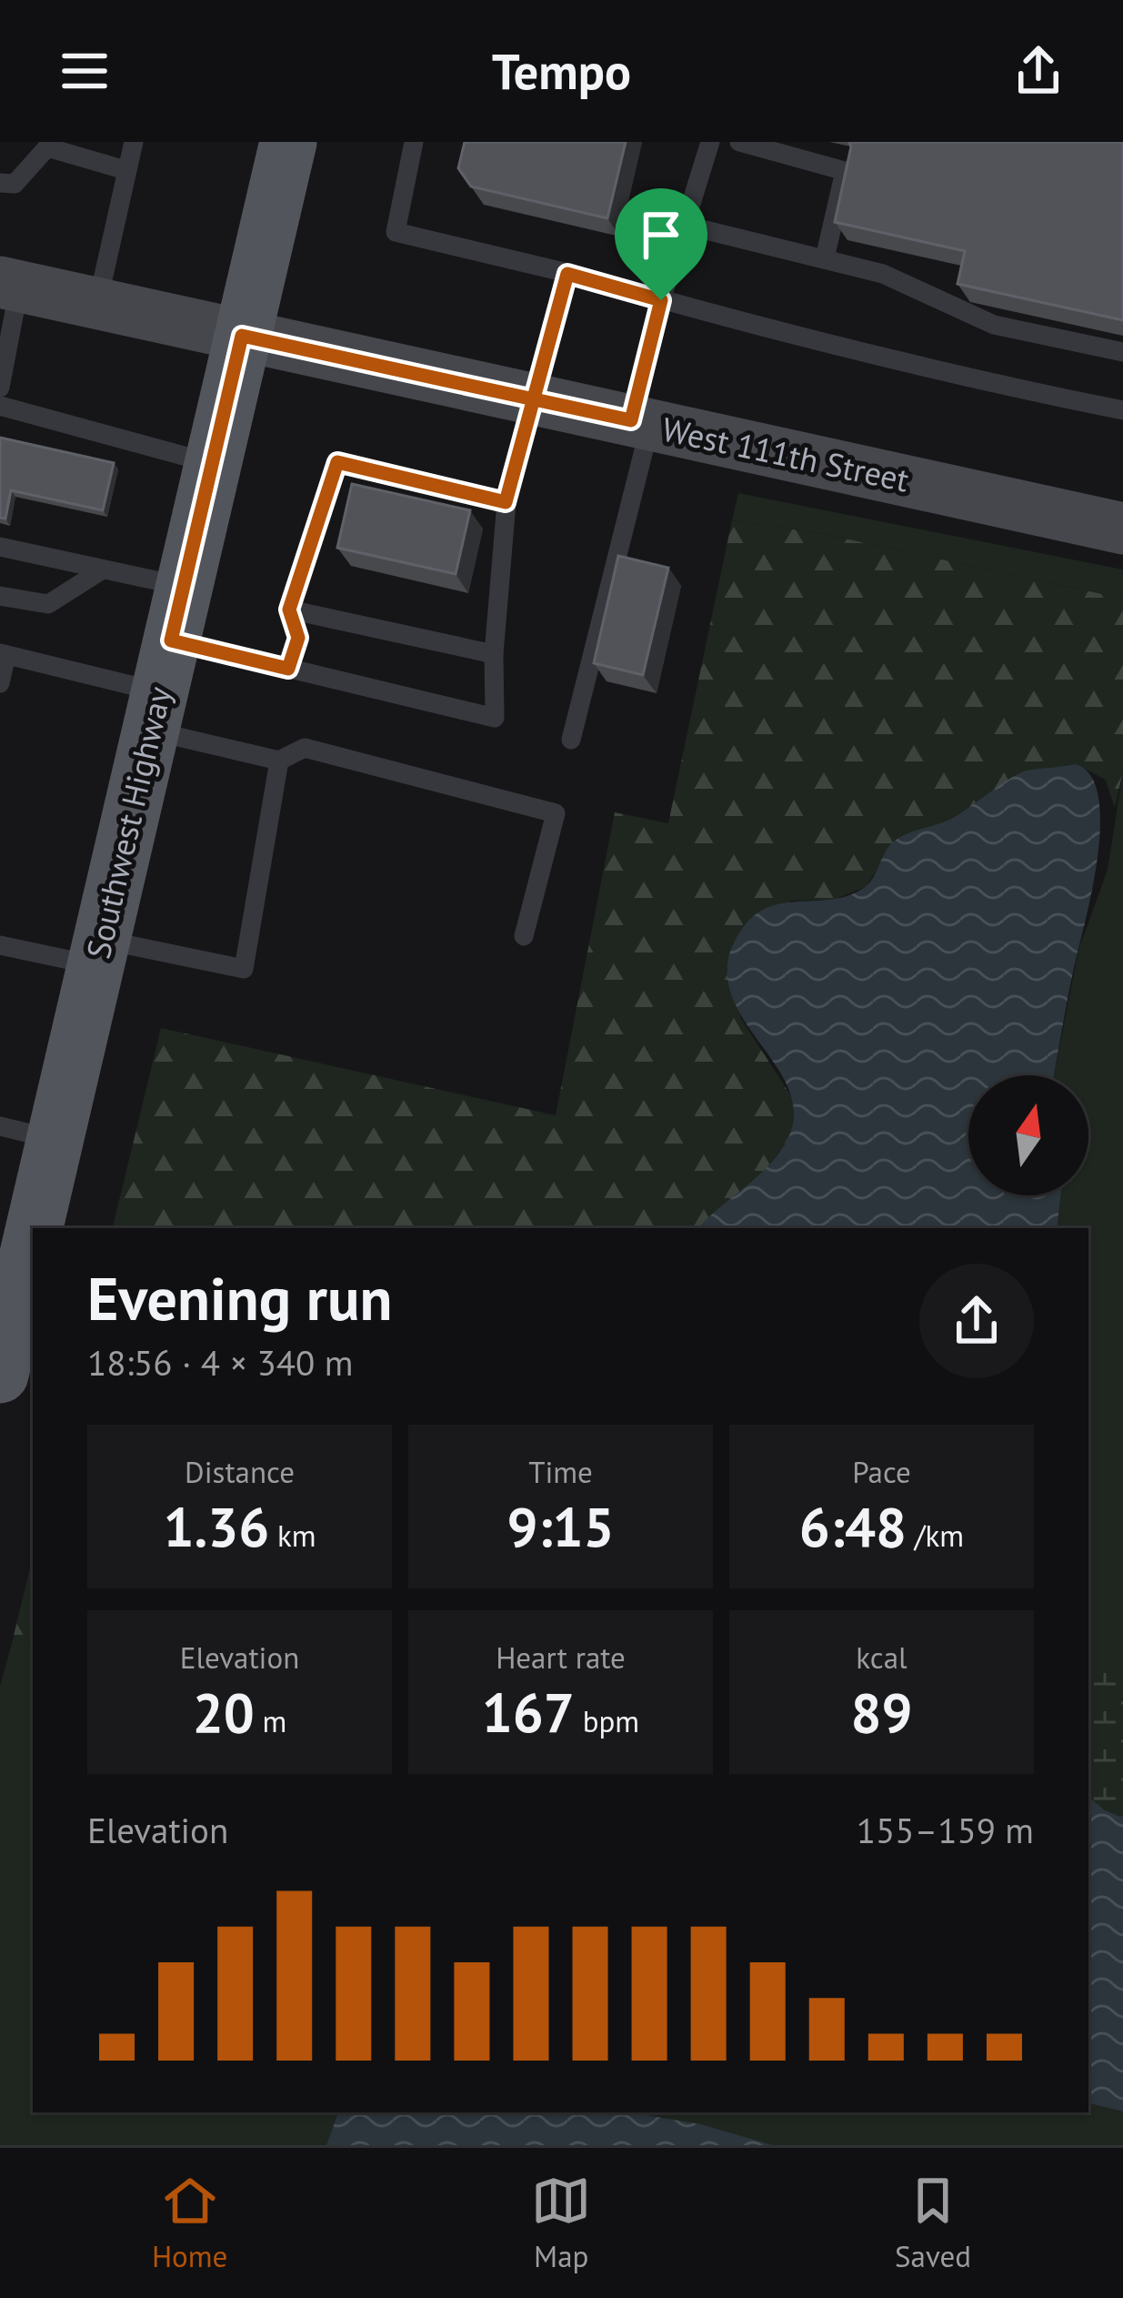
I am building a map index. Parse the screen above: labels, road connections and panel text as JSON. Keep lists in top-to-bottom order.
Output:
{
  "streets": {
    "main road": ["West 111th Street", "Southwest Highway"]
  },
  "crossings": [
    ["West 111th Street", "Southwest Highway"]
  ],
  "north": "top",
  "page": {
    "header": "Tempo",
    "heading": ["Evening run", "18:56 · 4 × 340 m"],
    "stats": [
      ["Distance", "1.36 km"],
      ["Time", "9:15"],
      ["Pace", "6:48 /km"],
      ["Elevation", "20 m"],
      ["Heart rate", "167 bpm"],
      ["kcal", "89"]
    ],
    "chart": ["Elevation", "155–159 m"],
    "tabs": ["Home", "Map", "Saved"]
  }
}
